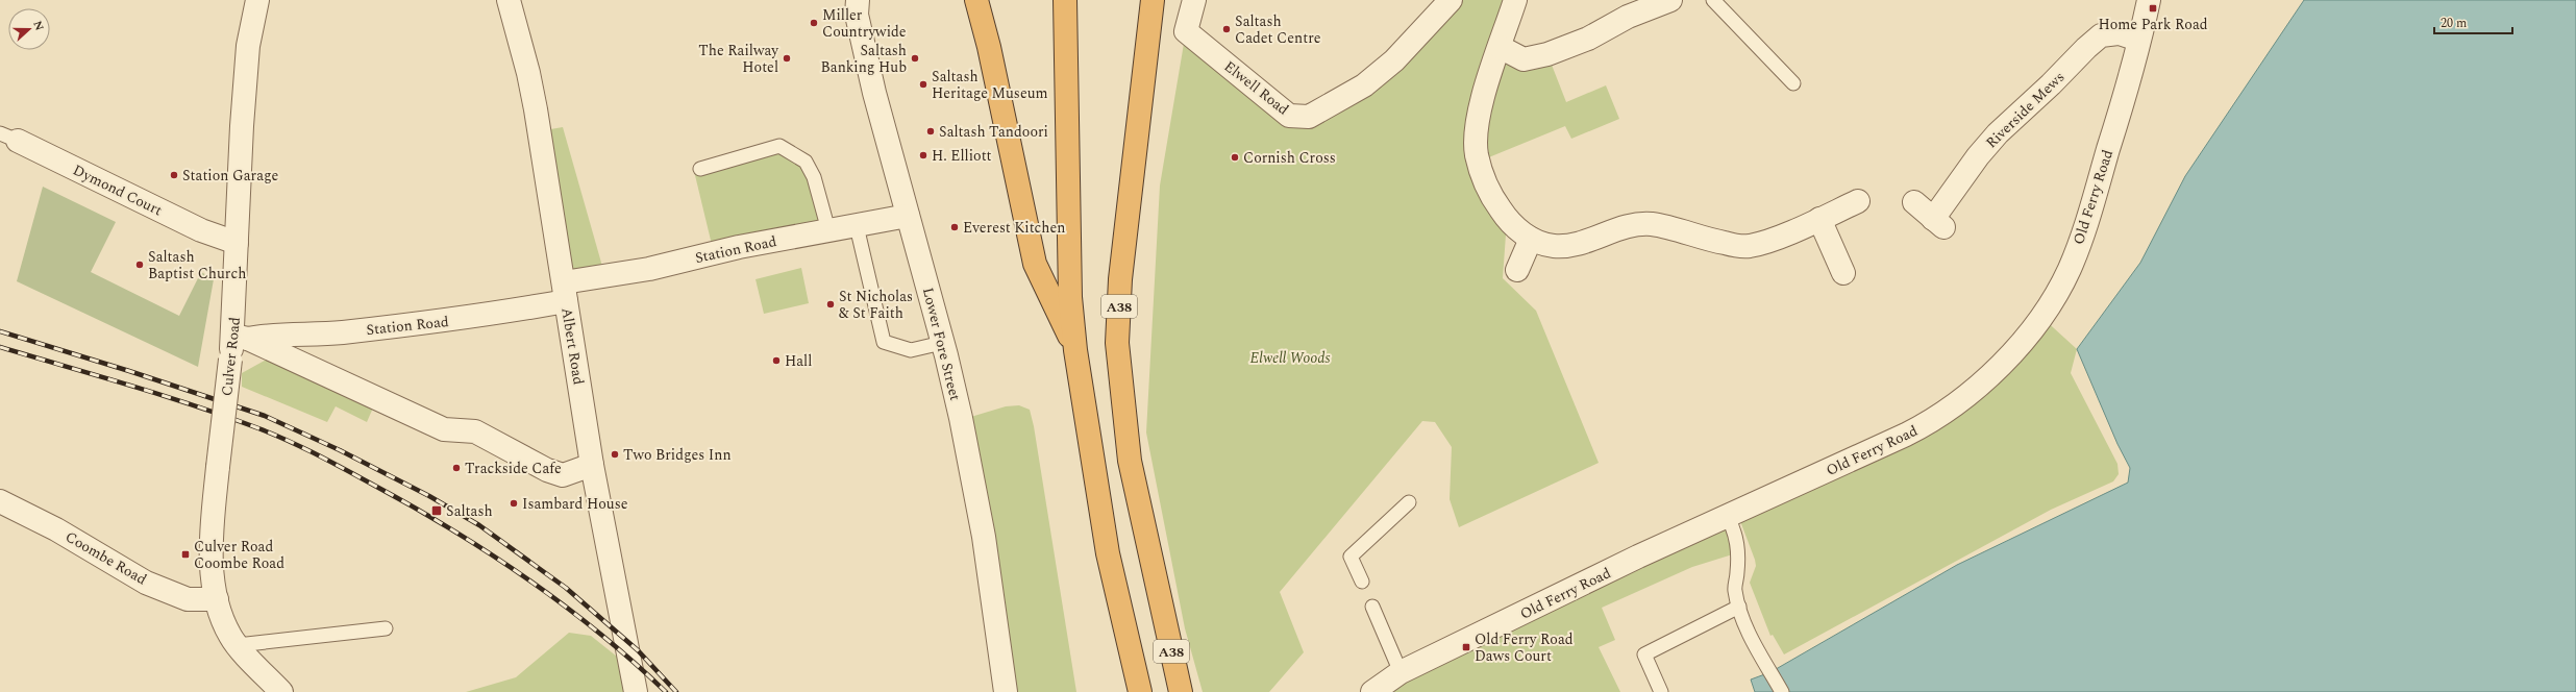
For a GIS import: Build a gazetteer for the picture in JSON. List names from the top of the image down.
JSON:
{
  "streets": {
    "highway": ["A38"],
    "street": [
      "Elwell Road",
      "Riverside Mews",
      "Dymond Court",
      "Old Ferry Road",
      "Station Road",
      "Lower Fore Street",
      "Albert Road",
      "Culver Road",
      "Coombe Road"
    ]
  },
  "crossings": [
    ["Riverside Mews", "Old Ferry Road"],
    ["Dymond Court", "Culver Road"],
    ["Station Road", "Lower Fore Street"],
    ["Station Road", "Albert Road"],
    ["Station Road", "Culver Road"],
    ["Culver Road", "Coombe Road"]
  ],
  "parks": ["Elwell Woods"],
  "places": {
    "transit": [
      "Home Park Road",
      "Saltash",
      "Culver Road Coombe Road",
      "Old Ferry Road Daws Court"
    ],
    "other": [
      "Miller Countrywide",
      "Saltash Cadet Centre",
      "The Railway Hotel",
      "Saltash Banking Hub",
      "Saltash Heritage Museum",
      "Saltash Tandoori",
      "H. Elliott",
      "Cornish Cross",
      "Station Garage",
      "Everest Kitchen",
      "Saltash Baptist Church",
      "St Nicholas & St Faith",
      "Hall",
      "Two Bridges Inn",
      "Trackside Cafe",
      "Isambard House"
    ]
  },
  "scale_bar": "20 m",
  "north": "right"
}
